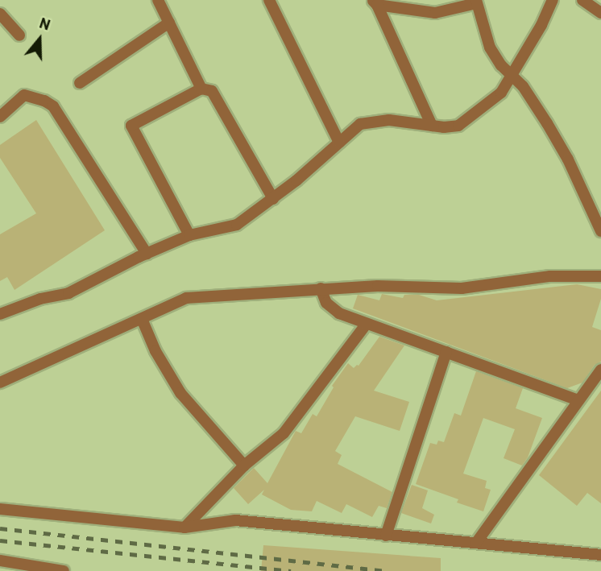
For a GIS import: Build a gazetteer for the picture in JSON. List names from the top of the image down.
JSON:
{
  "north": "top"
}
